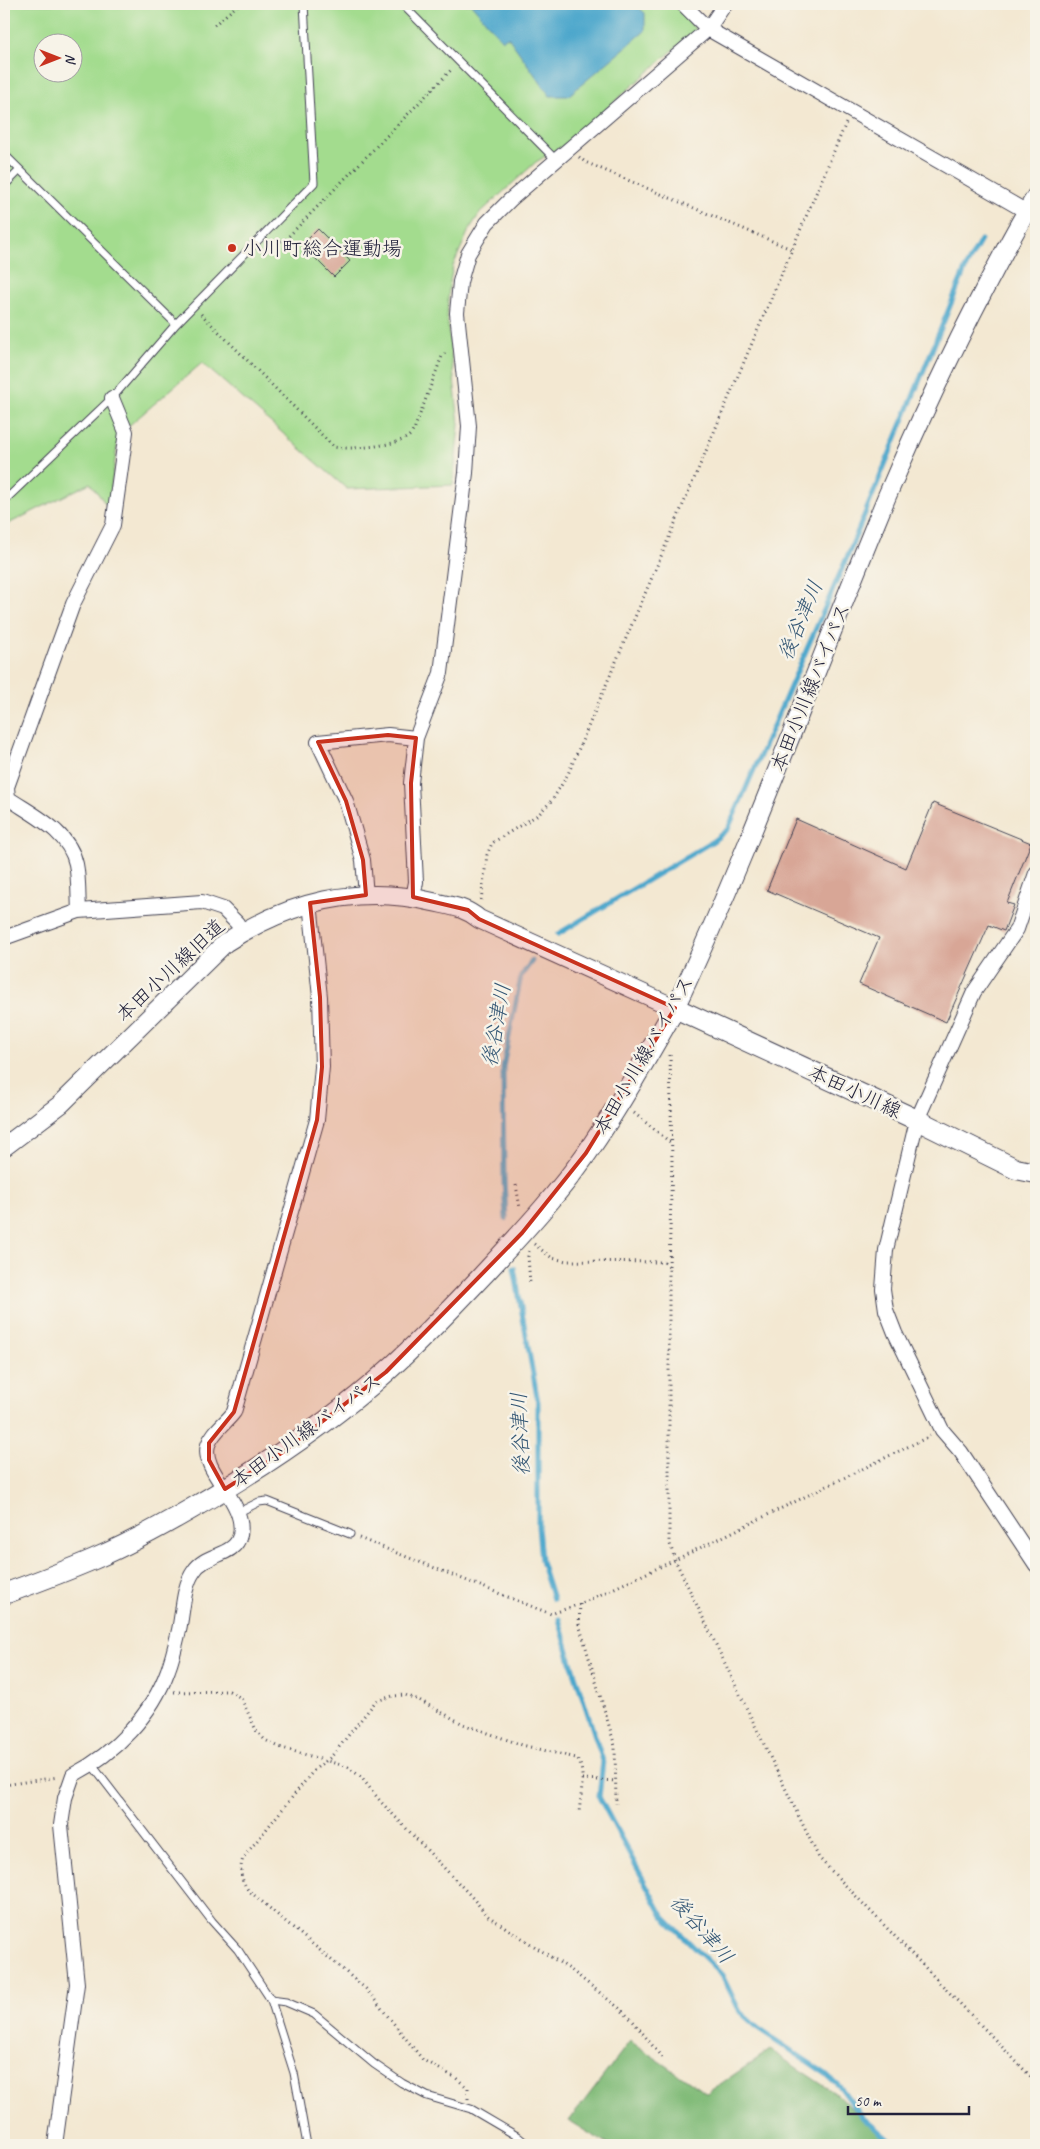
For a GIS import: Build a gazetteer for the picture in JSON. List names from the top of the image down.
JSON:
{
  "streets": {
    "main road": ["本田小川線バイパス", "本田小川線"],
    "street": ["本田小川線旧道"]
  },
  "crossings": [
    ["本田小川線バイパス", "本田小川線旧道"],
    ["本田小川線バイパス", "本田小川線"],
    ["本田小川線旧道", "本田小川線"]
  ],
  "water": ["後谷津川"],
  "places": ["小川町総合運動場"],
  "scale_bar": "50 m",
  "north": "right"
}
